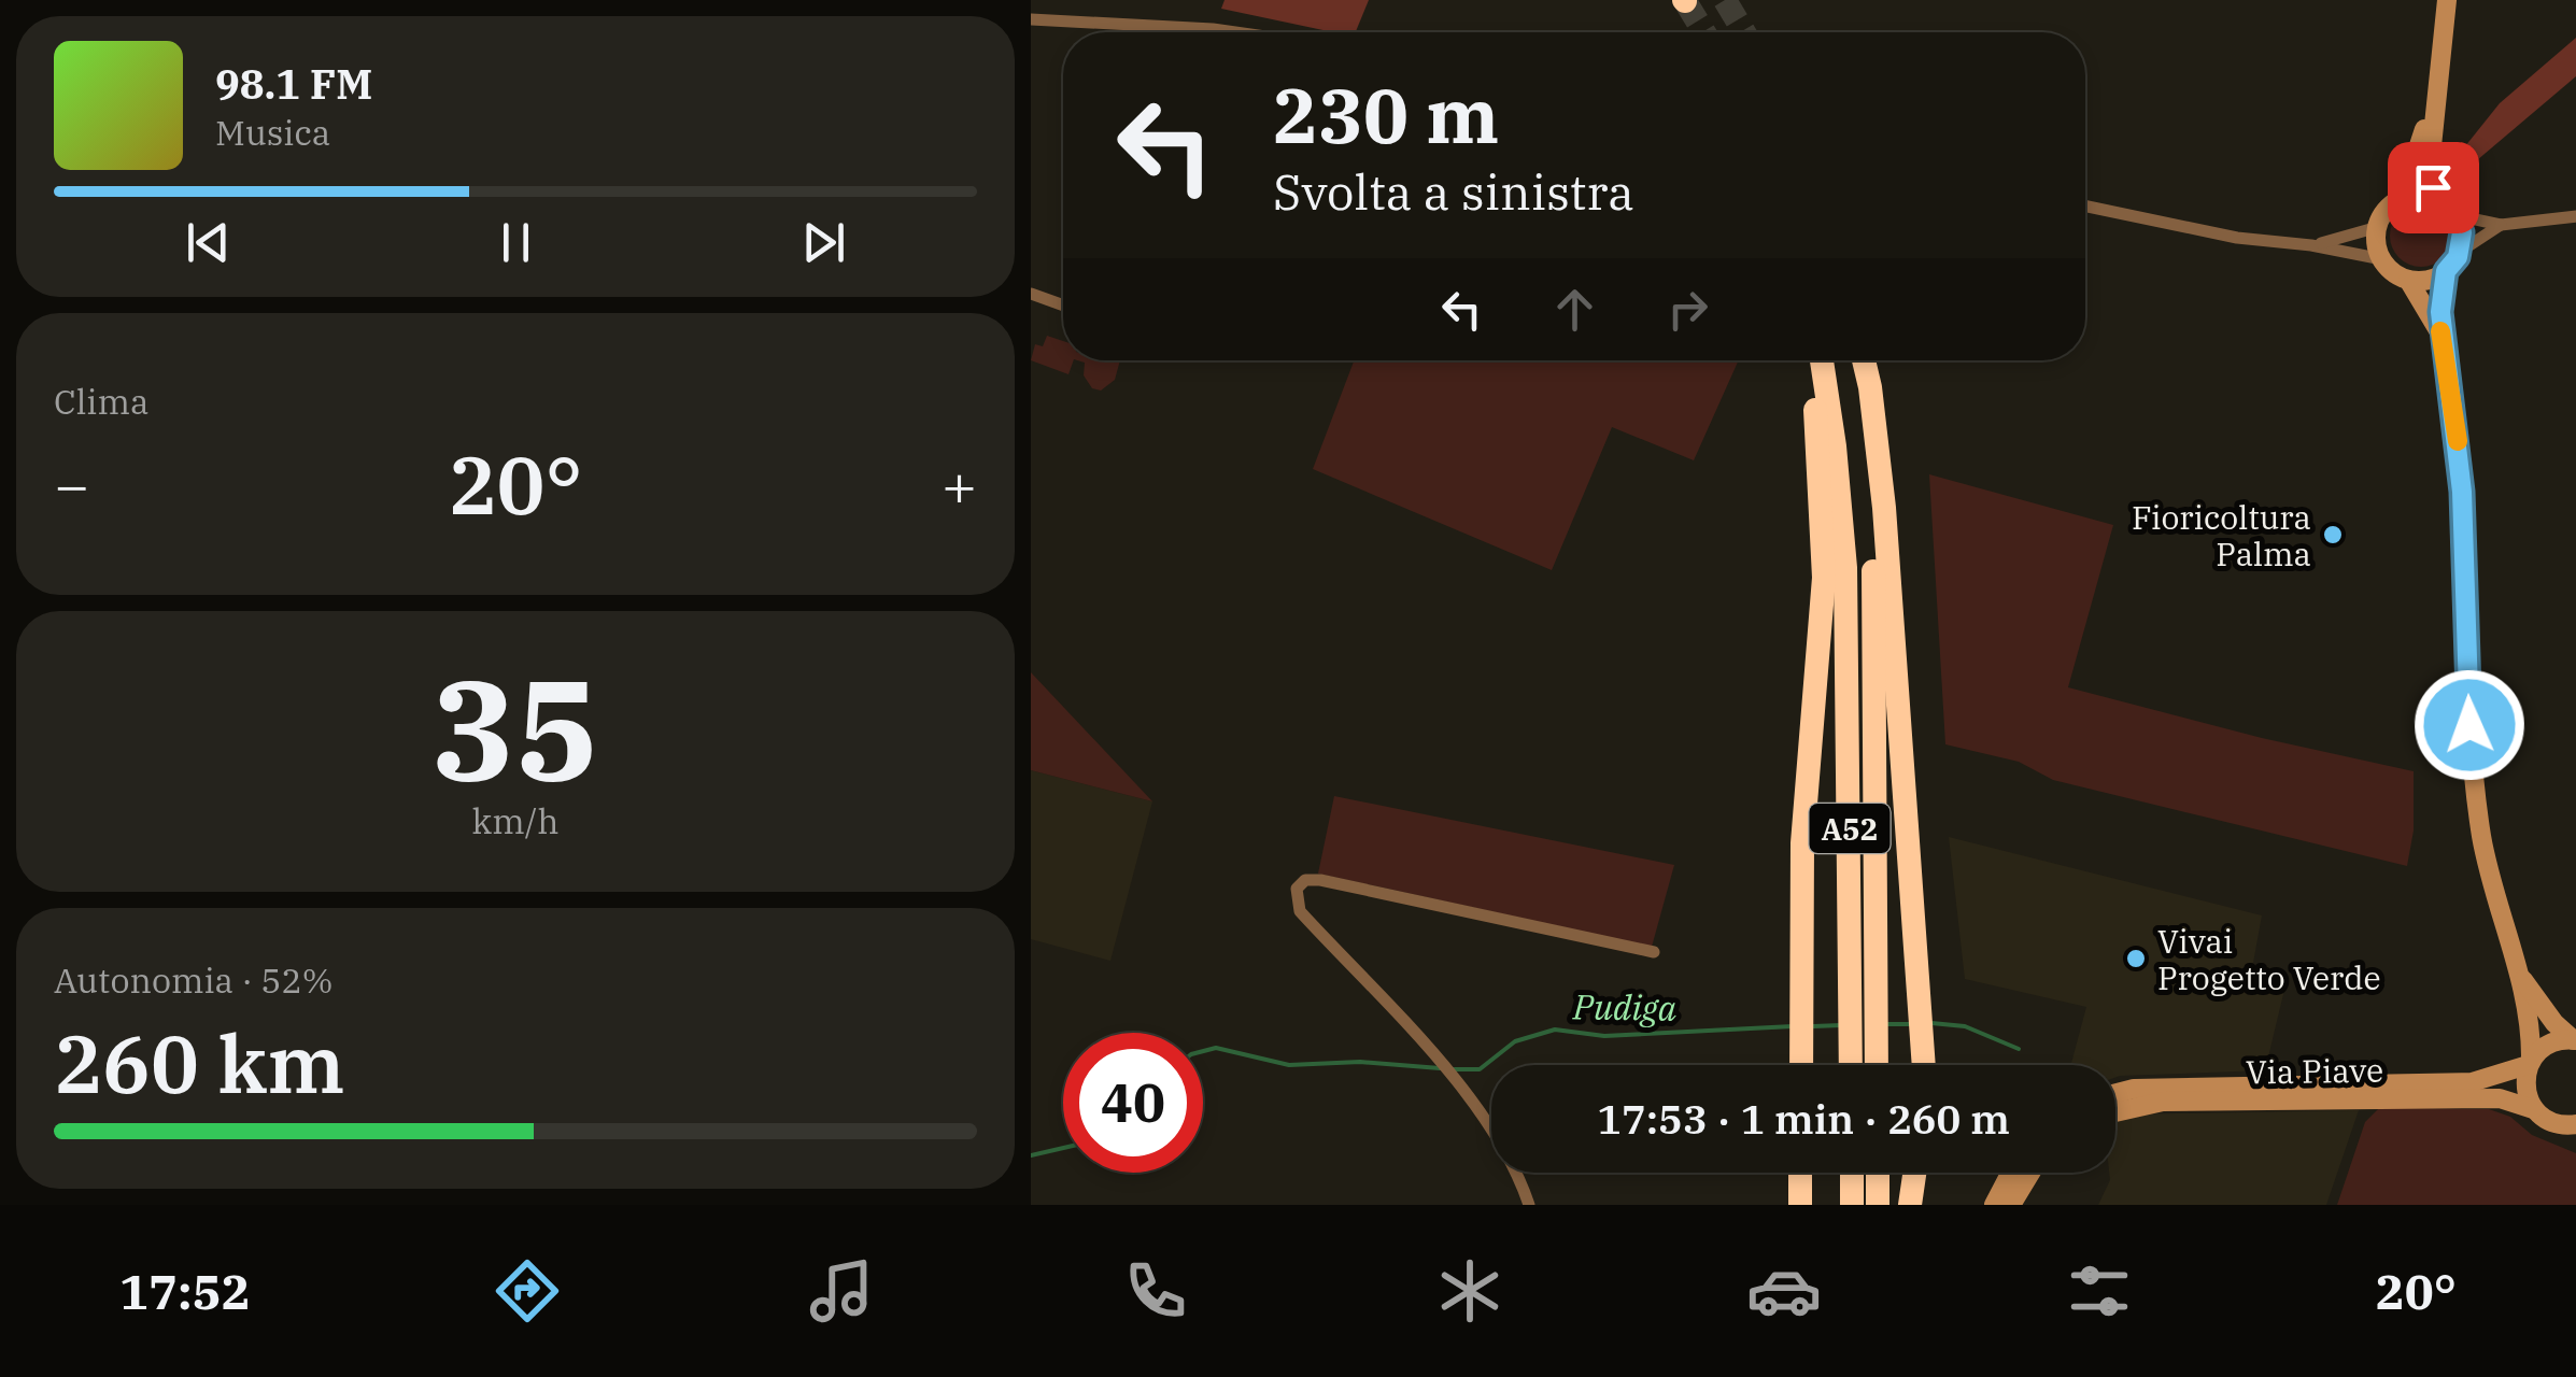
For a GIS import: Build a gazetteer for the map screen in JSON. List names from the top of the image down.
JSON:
{
  "streets": {
    "highway": ["A52"],
    "street": ["Via Piave"]
  },
  "water": ["Pudiga"],
  "places": ["Fioricoltura Palma", "Vivai Progetto Verde"],
  "page": {
    "turn": ["230 m", "Svolta a sinistra"],
    "song": ["98.1 FM", "Musica"],
    "tile": [
      "Clima",
      ["35", "km/h"],
      ["Autonomia · 52%", "260 km"]
    ],
    "heat": ["−", "20°", "+"],
    "limit": "40",
    "trip": "17:53 · 1 min · 260 m",
    "tabs": ["17:52", "20°"]
  }
}
